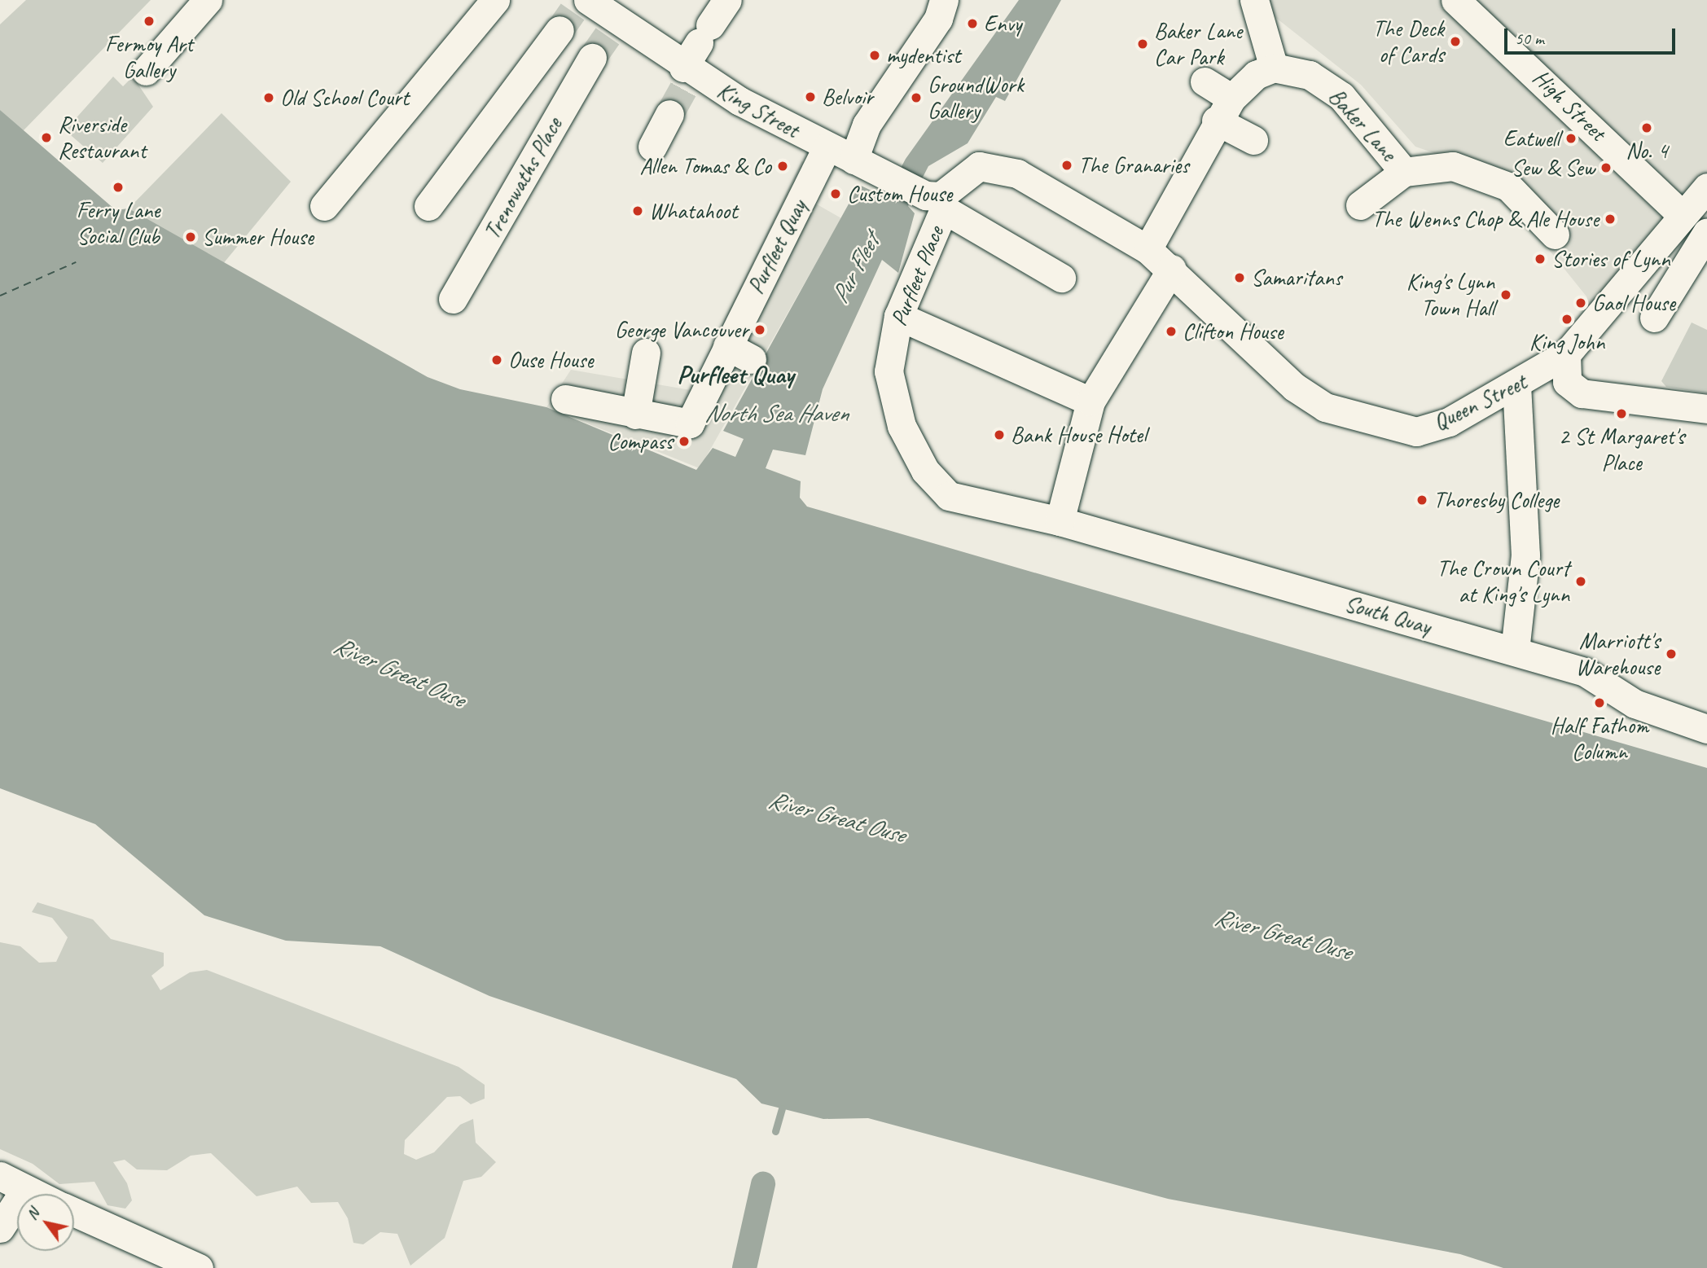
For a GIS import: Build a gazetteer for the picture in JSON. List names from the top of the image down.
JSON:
{
  "streets": {
    "street": [
      "High Street",
      "King Street",
      "Baker Lane",
      "Trenowaths Place",
      "Purfleet Quay",
      "Purfleet Place",
      "Queen Street",
      "South Quay"
    ]
  },
  "crossings": [
    ["High Street", "Queen Street"],
    ["King Street", "Trenowaths Place"],
    ["King Street", "Purfleet Quay"],
    ["King Street", "Purfleet Place"],
    ["Purfleet Place", "Queen Street"],
    ["Purfleet Place", "South Quay"]
  ],
  "districts": ["Purfleet Quay"],
  "water": ["Pur Fleet", "North Sea Haven", "River Great Ouse"],
  "places": [
    "Fermoy Art Gallery",
    "Envy",
    "The Deck of Cards",
    "Baker Lane Car Park",
    "mydentist",
    "Belvoir",
    "Old School Court",
    "GroundWork Gallery",
    "No. 4",
    "Riverside Restaurant",
    "Eatwell",
    "The Granaries",
    "Allen Tomas & Co",
    "Sew & Sew",
    "Ferry Lane Social Club",
    "Custom House",
    "Whatahoot",
    "The Wenns Chop & Ale House",
    "Summer House",
    "Stories of Lynn",
    "Samaritans",
    "King's Lynn Town Hall",
    "Gaol House",
    "King John",
    "George Vancouver",
    "Clifton House",
    "Ouse House",
    "2 St Margaret's Place",
    "Bank House Hotel",
    "Compass",
    "Thoresby College",
    "The Crown Court at King's Lynn",
    "Marriott's Warehouse",
    "Half Fathom Column"
  ],
  "scale_bar": "50 m",
  "north": "top left"
}
